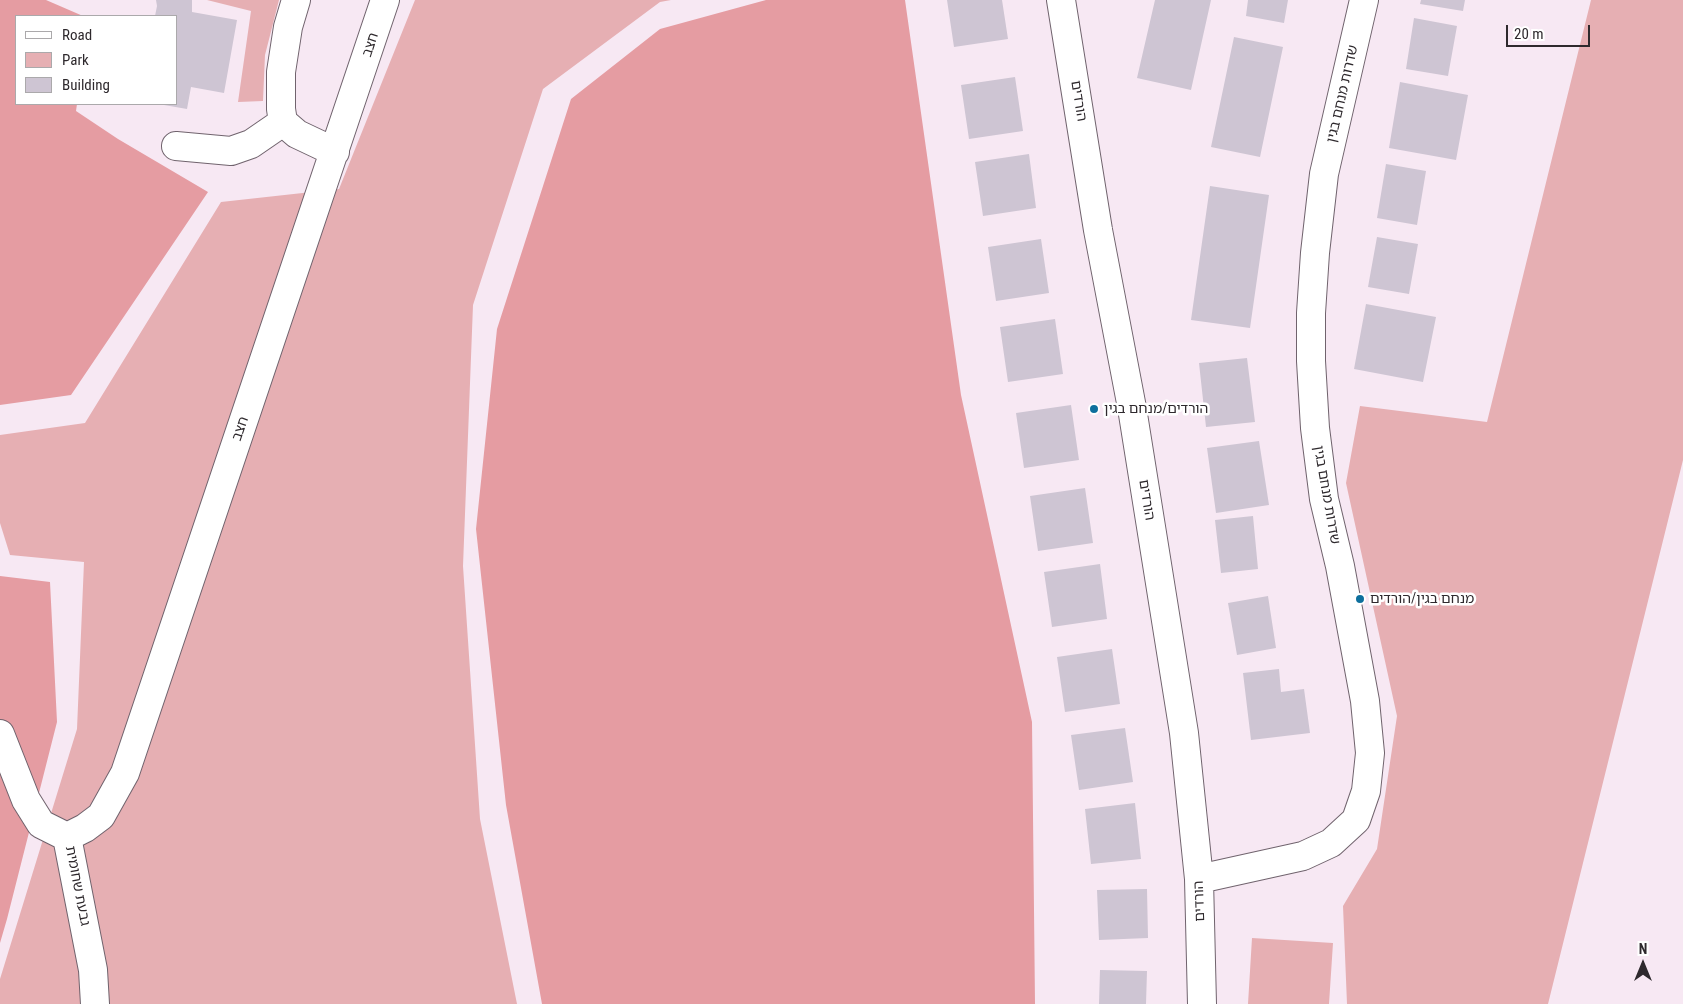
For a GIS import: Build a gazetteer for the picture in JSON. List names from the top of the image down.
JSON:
{
  "streets": {
    "street": [
      "חצב",
      "שדרות מנחם בגין",
      "הורדים",
      "גבעת שחומית"
    ]
  },
  "crossings": [
    ["חצב", "גבעת שחומית"],
    ["שדרות מנחם בגין", "הורדים"]
  ],
  "places": ["הורדים/מנחם בגין", "מנחם בגין/הורדים"],
  "legend": ["Road", "Park", "Building"],
  "scale_bar": "20 m",
  "north": "top"
}
